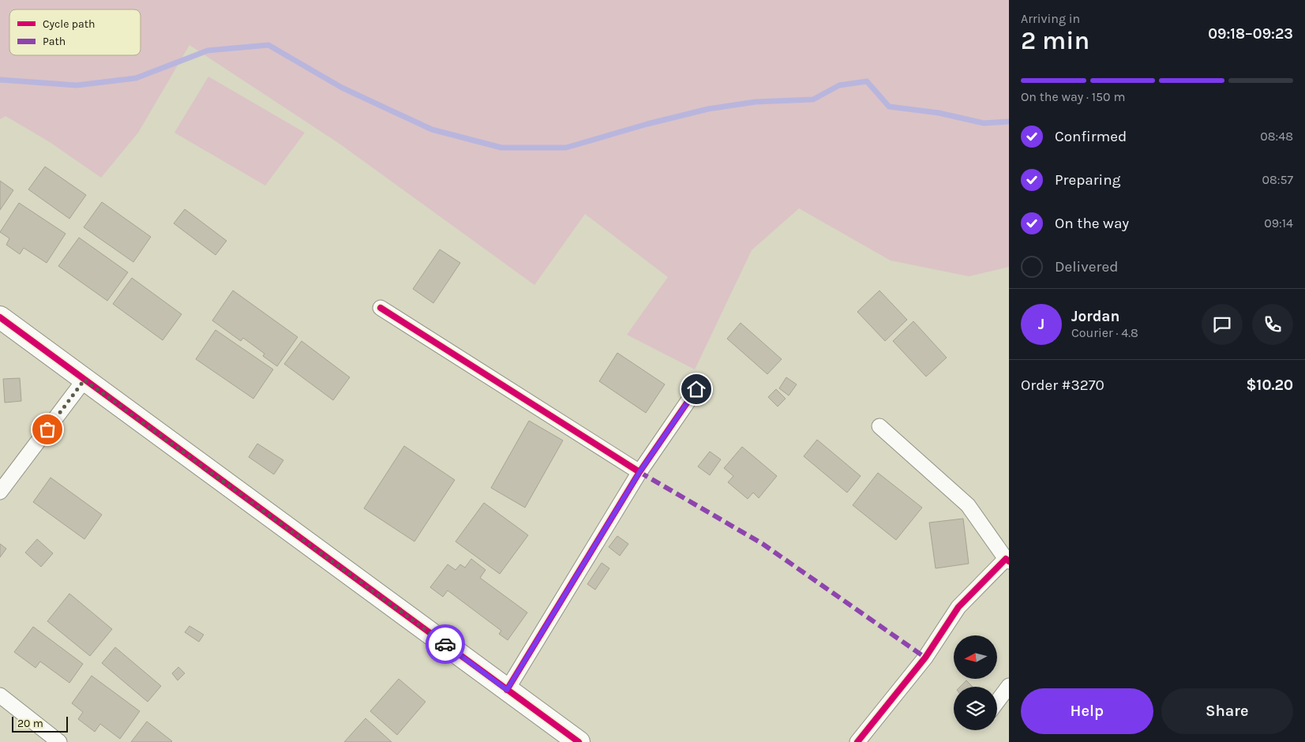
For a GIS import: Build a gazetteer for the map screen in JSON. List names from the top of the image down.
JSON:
{
  "legend": ["Cycle path", "Path"],
  "scale_bar": "20 m",
  "north": "left",
  "page": {
    "heading": ["2 min", "Arriving in", "09:18–09:23"],
    "panel": [
      "Jordan",
      "Courier · 4.8",
      "Order #3270",
      "$10.20"
    ],
    "bar": "On the way · 150 m",
    "list": [
      ["Confirmed", "08:48"],
      ["Preparing", "08:57"],
      ["On the way", "09:14"],
      "Delivered"
    ],
    "round": "J",
    "buttons": ["Help", "Share"],
    "scale": "20 m"
  }
}
